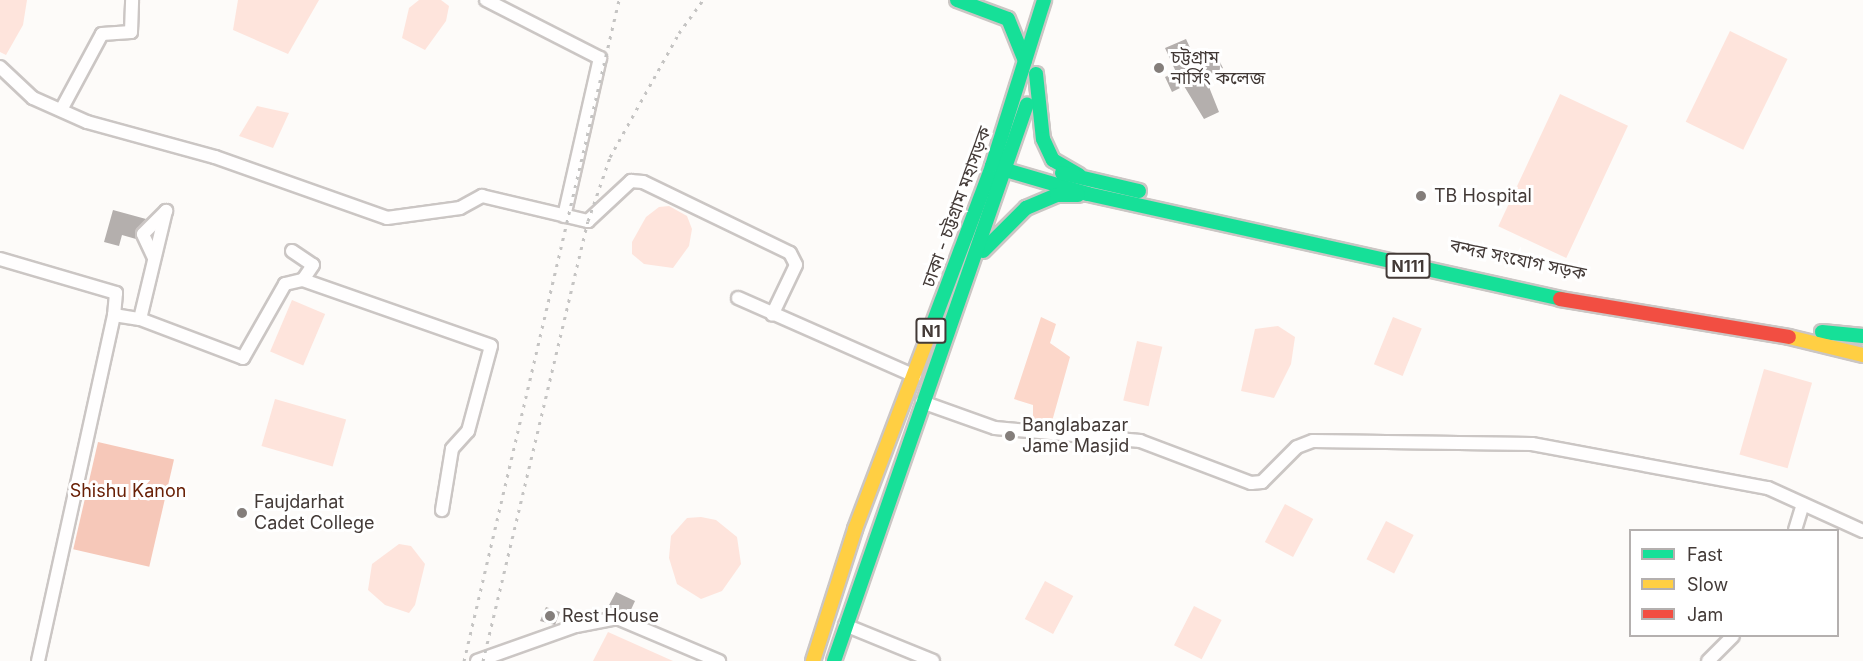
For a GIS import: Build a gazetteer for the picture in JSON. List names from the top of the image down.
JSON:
{
  "streets": {
    "main road": [
      "ঢাকা - চট্টগ্রাম মহাসড়ক",
      "বন্দর সংযোগ সড়ক",
      "N111",
      "N1"
    ]
  },
  "crossings": [
    ["ঢাকা - চট্টগ্রাম মহাসড়ক", "বন্দর সংযোগ সড়ক"]
  ],
  "parks": ["Shishu Kanon"],
  "places": [
    "চট্টগ্রাম নার্সিং কলেজ",
    "TB Hospital",
    "Banglabazar Jame Masjid",
    "Faujdarhat Cadet College",
    "Rest House"
  ],
  "legend": ["Fast", "Slow", "Jam"]
}
